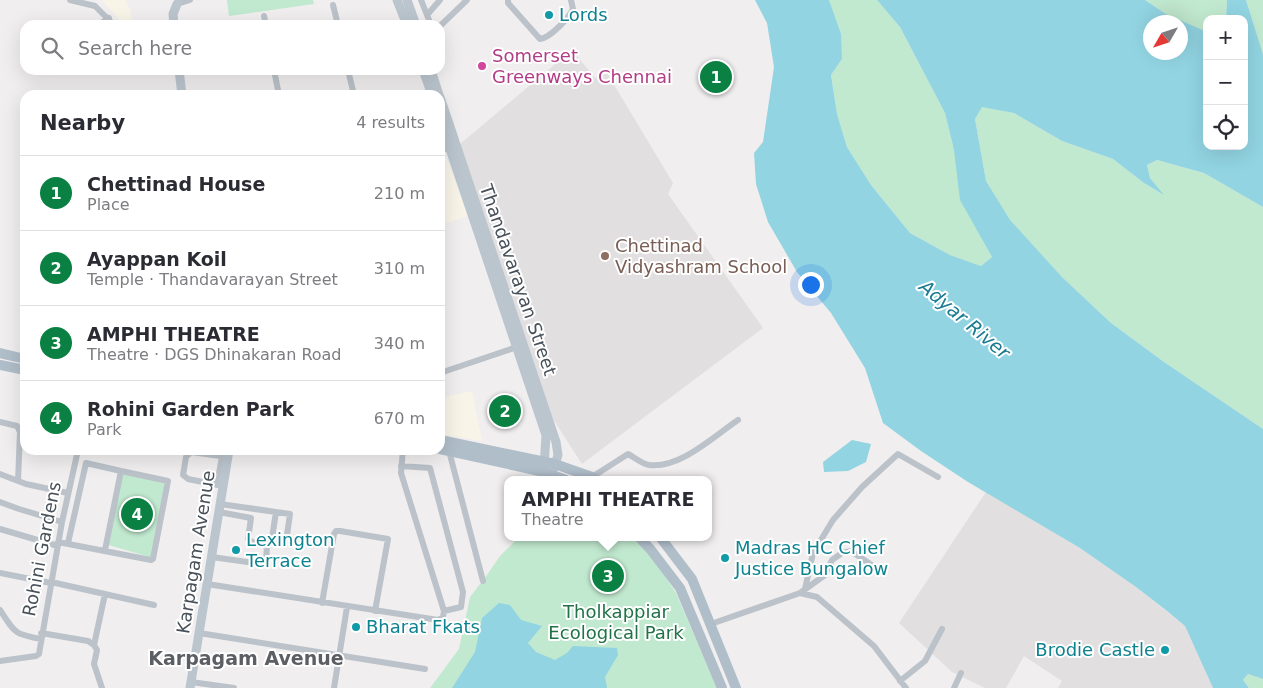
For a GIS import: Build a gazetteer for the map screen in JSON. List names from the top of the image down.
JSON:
{
  "streets": {
    "street": ["Thandavarayan Street", "Rohini Gardens", "Karpagam Avenue"]
  },
  "districts": ["Karpagam Avenue"],
  "water": ["Adyar River"],
  "parks": ["Tholkappiar Ecological Park"],
  "places": [
    "Lords",
    "Somerset Greenways Chennai",
    "Chettinad Vidyashram School",
    "Lexington Terrace",
    "Madras HC Chief Justice Bungalow",
    "Bharat Fkats",
    "Brodie Castle"
  ],
  "north": "bottom left",
  "page": {
    "map_buttons": ["+", "−"],
    "search": "Search here",
    "pins": [
      "1",
      "2",
      "4",
      "3"
    ],
    "heading": ["Nearby", "4 results"],
    "list": [
      {
        "mark": "1",
        "name": "Chettinad House",
        "note": "Place",
        "value": "210 m"
      },
      {
        "mark": "2",
        "name": "Ayappan Koil",
        "note": "Temple · Thandavarayan Street",
        "value": "310 m"
      },
      {
        "mark": "3",
        "name": "AMPHI THEATRE",
        "note": "Theatre · DGS Dhinakaran Road",
        "value": "340 m"
      },
      {
        "mark": "4",
        "name": "Rohini Garden Park",
        "note": "Park",
        "value": "670 m"
      }
    ],
    "popup": ["AMPHI THEATRE", "Theatre"]
  }
}
